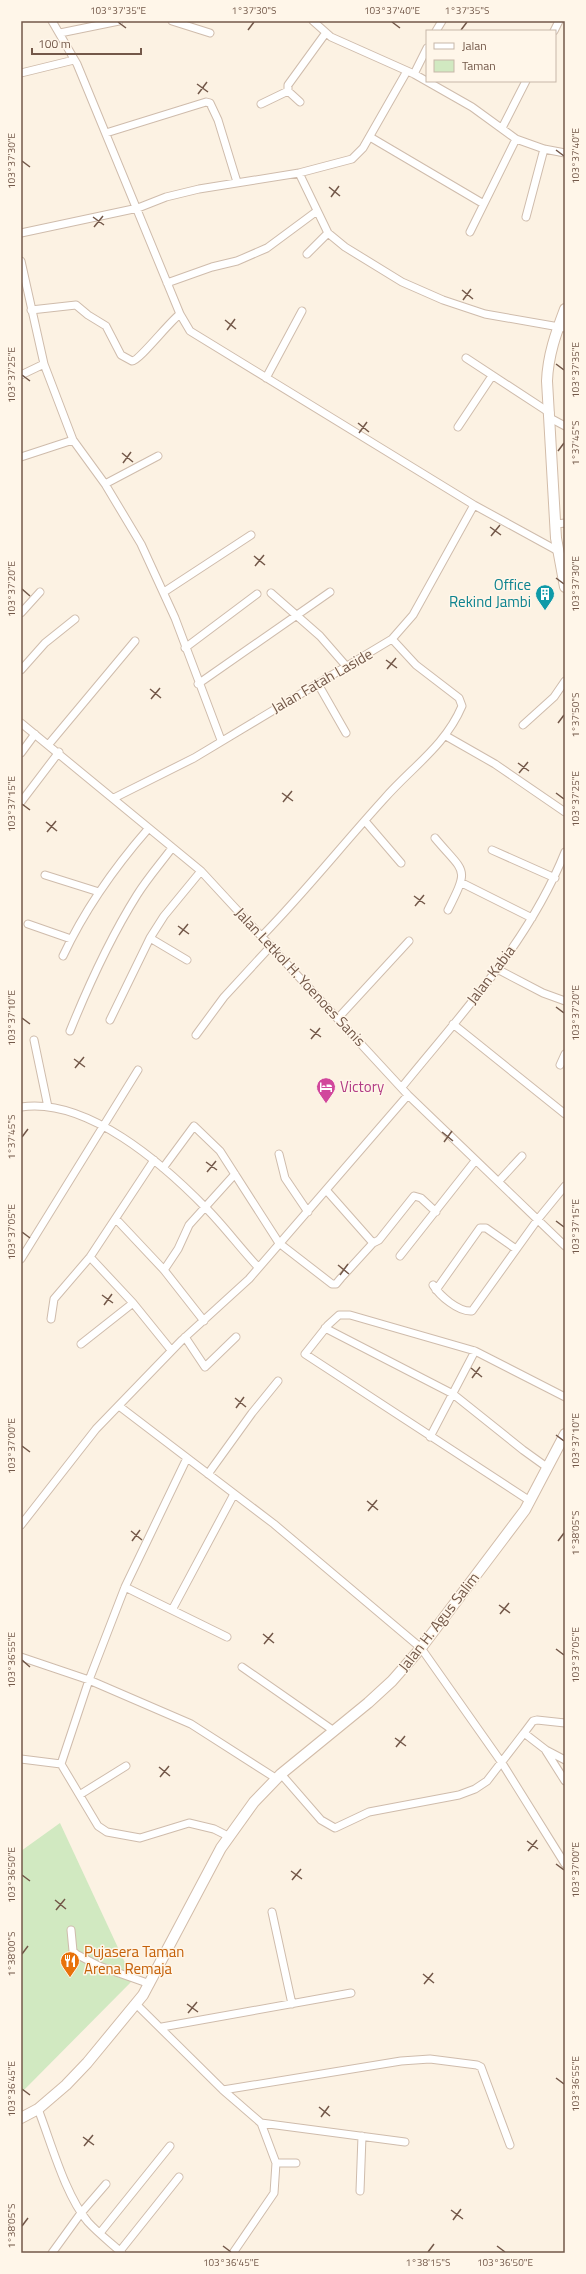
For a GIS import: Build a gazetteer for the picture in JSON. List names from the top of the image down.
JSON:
{
  "streets": {
    "main road": ["Jalan H. Agus Salim"],
    "street": ["Jalan Fatah Laside", "Jalan Kabia", "Jalan Letkol H. Yoenoes Sanis"]
  },
  "crossings": [
    ["Jalan Fatah Laside", "Jalan Letkol H. Yoenoes Sanis"],
    ["Jalan Kabia", "Jalan Letkol H. Yoenoes Sanis"]
  ],
  "places": {
    "building": ["Office Rekind Jambi"],
    "hotel": ["Victory"],
    "restaurant": ["Pujasera Taman Arena Remaja"]
  },
  "legend": ["Jalan", "Taman"],
  "scale_bar": "100 m",
  "coordinates": [
    "103°37'35\"E",
    "1°37'30\"S",
    "103°37'40\"E",
    "1°37'35\"S",
    "103°37'30\"E",
    "103°37'25\"E",
    "1°37'45\"S",
    "103°37'20\"E",
    "1°37'50\"S",
    "103°37'15\"E",
    "103°37'10\"E",
    "103°37'05\"E",
    "103°37'00\"E",
    "1°38'05\"S",
    "103°36'55\"E",
    "103°36'50\"E",
    "1°38'00\"S",
    "103°36'45\"E",
    "1°38'15\"S"
  ]
}
